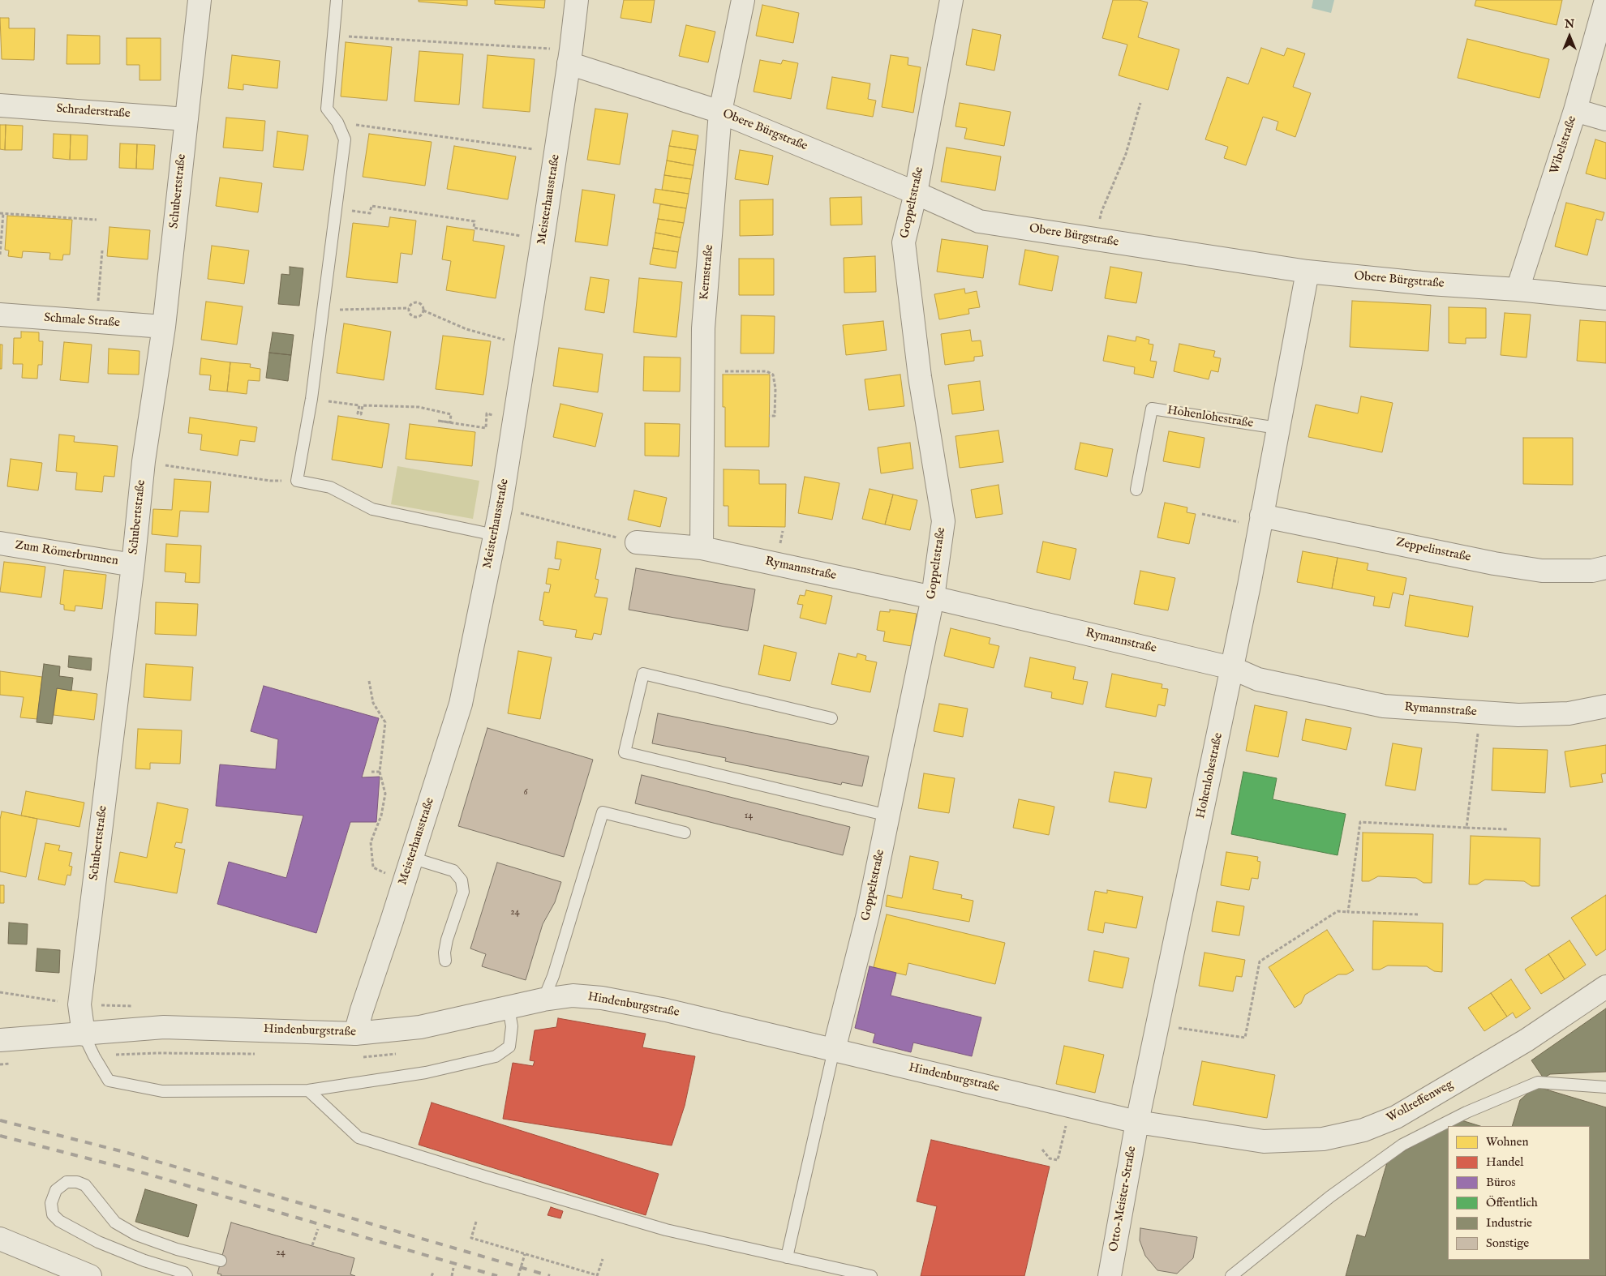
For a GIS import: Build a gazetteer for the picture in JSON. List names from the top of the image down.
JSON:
{
  "streets": {
    "street": [
      "Schraderstraße",
      "Obere Bürgstraße",
      "Wibelstraße",
      "Schubertstraße",
      "Meisterhausstraße",
      "Goppeltstraße",
      "Kernstraße",
      "Schmale Straße",
      "Hohenlohestraße",
      "Zeppelinstraße",
      "Zum Römerbrunnen",
      "Rymannstraße",
      "Hindenburgstraße",
      "Wollreffenweg",
      "Otto-Meister-Straße"
    ]
  },
  "crossings": [
    ["Schraderstraße", "Schubertstraße"],
    ["Obere Bürgstraße", "Wibelstraße"],
    ["Obere Bürgstraße", "Meisterhausstraße"],
    ["Obere Bürgstraße", "Goppeltstraße"],
    ["Obere Bürgstraße", "Kernstraße"],
    ["Obere Bürgstraße", "Hohenlohestraße"],
    ["Schubertstraße", "Schmale Straße"],
    ["Schubertstraße", "Zum Römerbrunnen"],
    ["Schubertstraße", "Hindenburgstraße"],
    ["Meisterhausstraße", "Hindenburgstraße"],
    ["Goppeltstraße", "Rymannstraße"],
    ["Goppeltstraße", "Hindenburgstraße"],
    ["Kernstraße", "Rymannstraße"],
    ["Hohenlohestraße", "Zeppelinstraße"],
    ["Hohenlohestraße", "Rymannstraße"],
    ["Hohenlohestraße", "Hindenburgstraße"],
    ["Hohenlohestraße", "Wollreffenweg"],
    ["Hohenlohestraße", "Otto-Meister-Straße"],
    ["Hindenburgstraße", "Wollreffenweg"],
    ["Hindenburgstraße", "Otto-Meister-Straße"],
    ["Wollreffenweg", "Otto-Meister-Straße"]
  ],
  "house_numbers": [
    "6",
    "14",
    "24",
    "24"
  ],
  "legend": [
    "Wohnen",
    "Handel",
    "Büros",
    "Öffentlich",
    "Industrie",
    "Sonstige"
  ],
  "north": "top"
}
